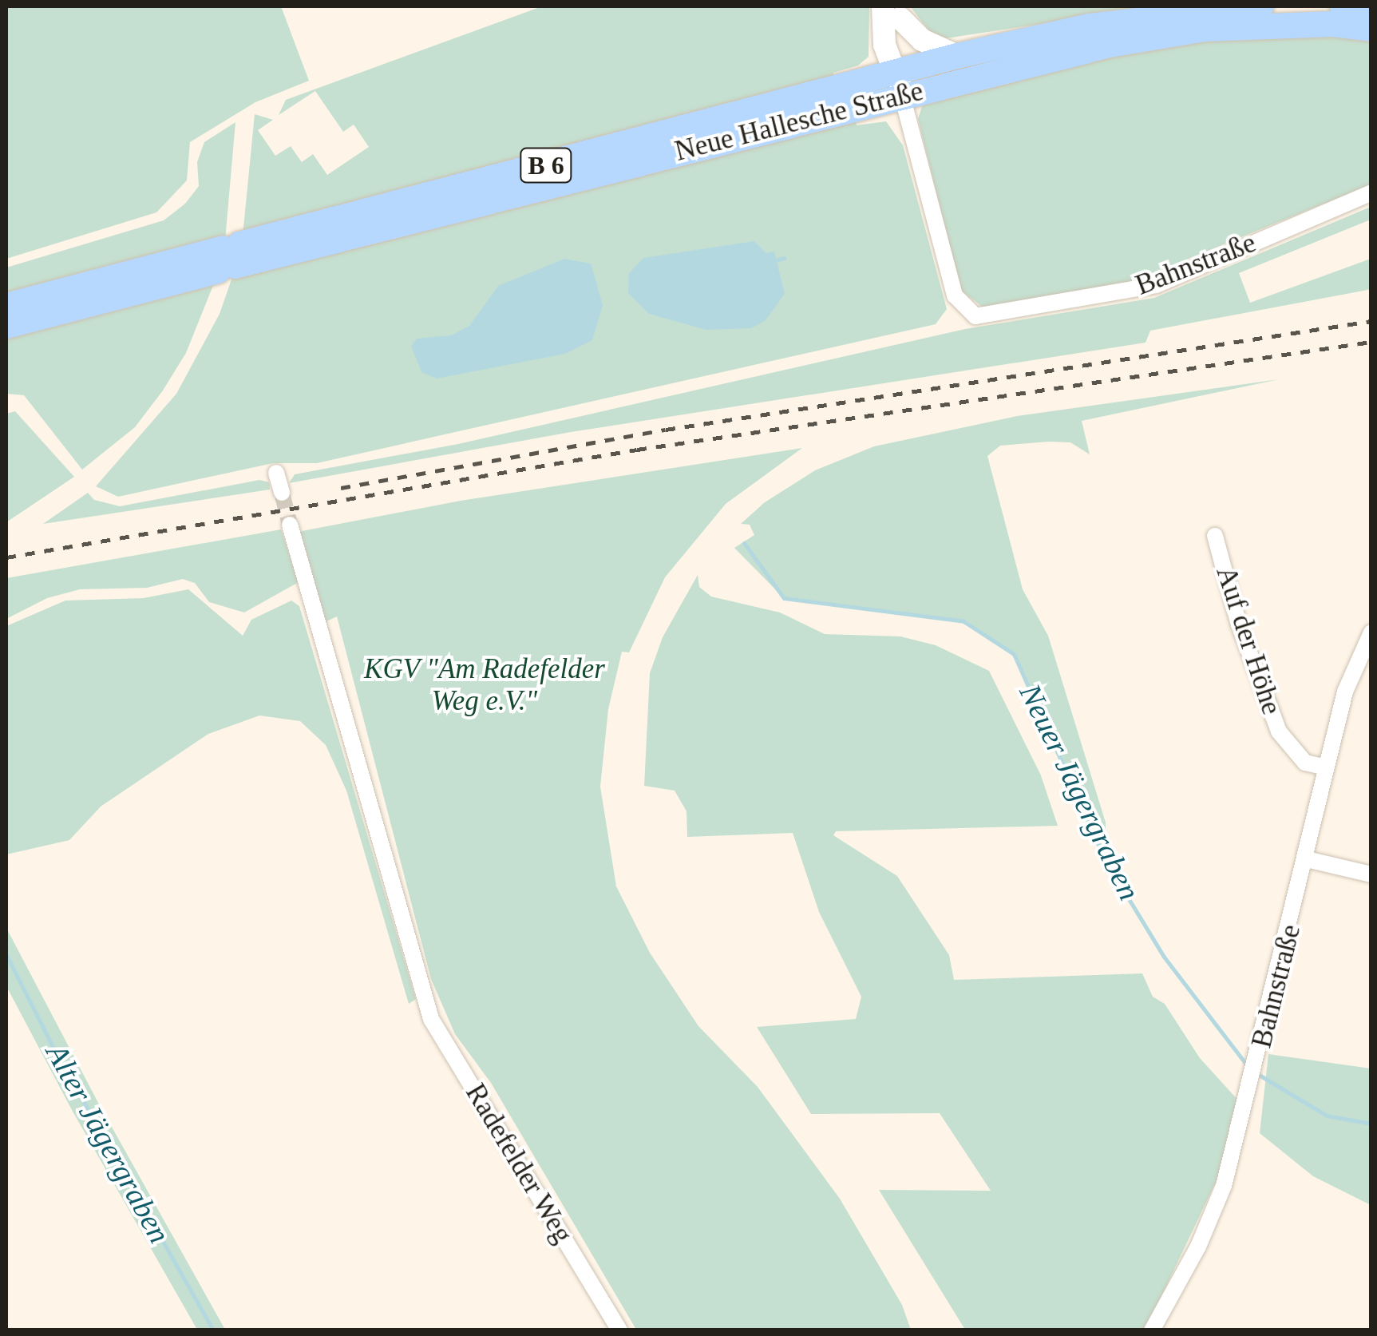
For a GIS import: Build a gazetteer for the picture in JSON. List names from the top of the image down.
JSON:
{
  "streets": {
    "main road": ["Neue Hallesche Straße", "B 6"],
    "street": ["Bahnstraße", "Auf der Höhe", "Radefelder Weg"]
  },
  "crossings": [
    ["Neue Hallesche Straße", "Bahnstraße"],
    ["Bahnstraße", "Auf der Höhe"]
  ],
  "water": ["Neuer Jägergraben", "Alter Jägergraben"],
  "parks": ["KGV \"Am Radefelder Weg e.V.\""]
}
